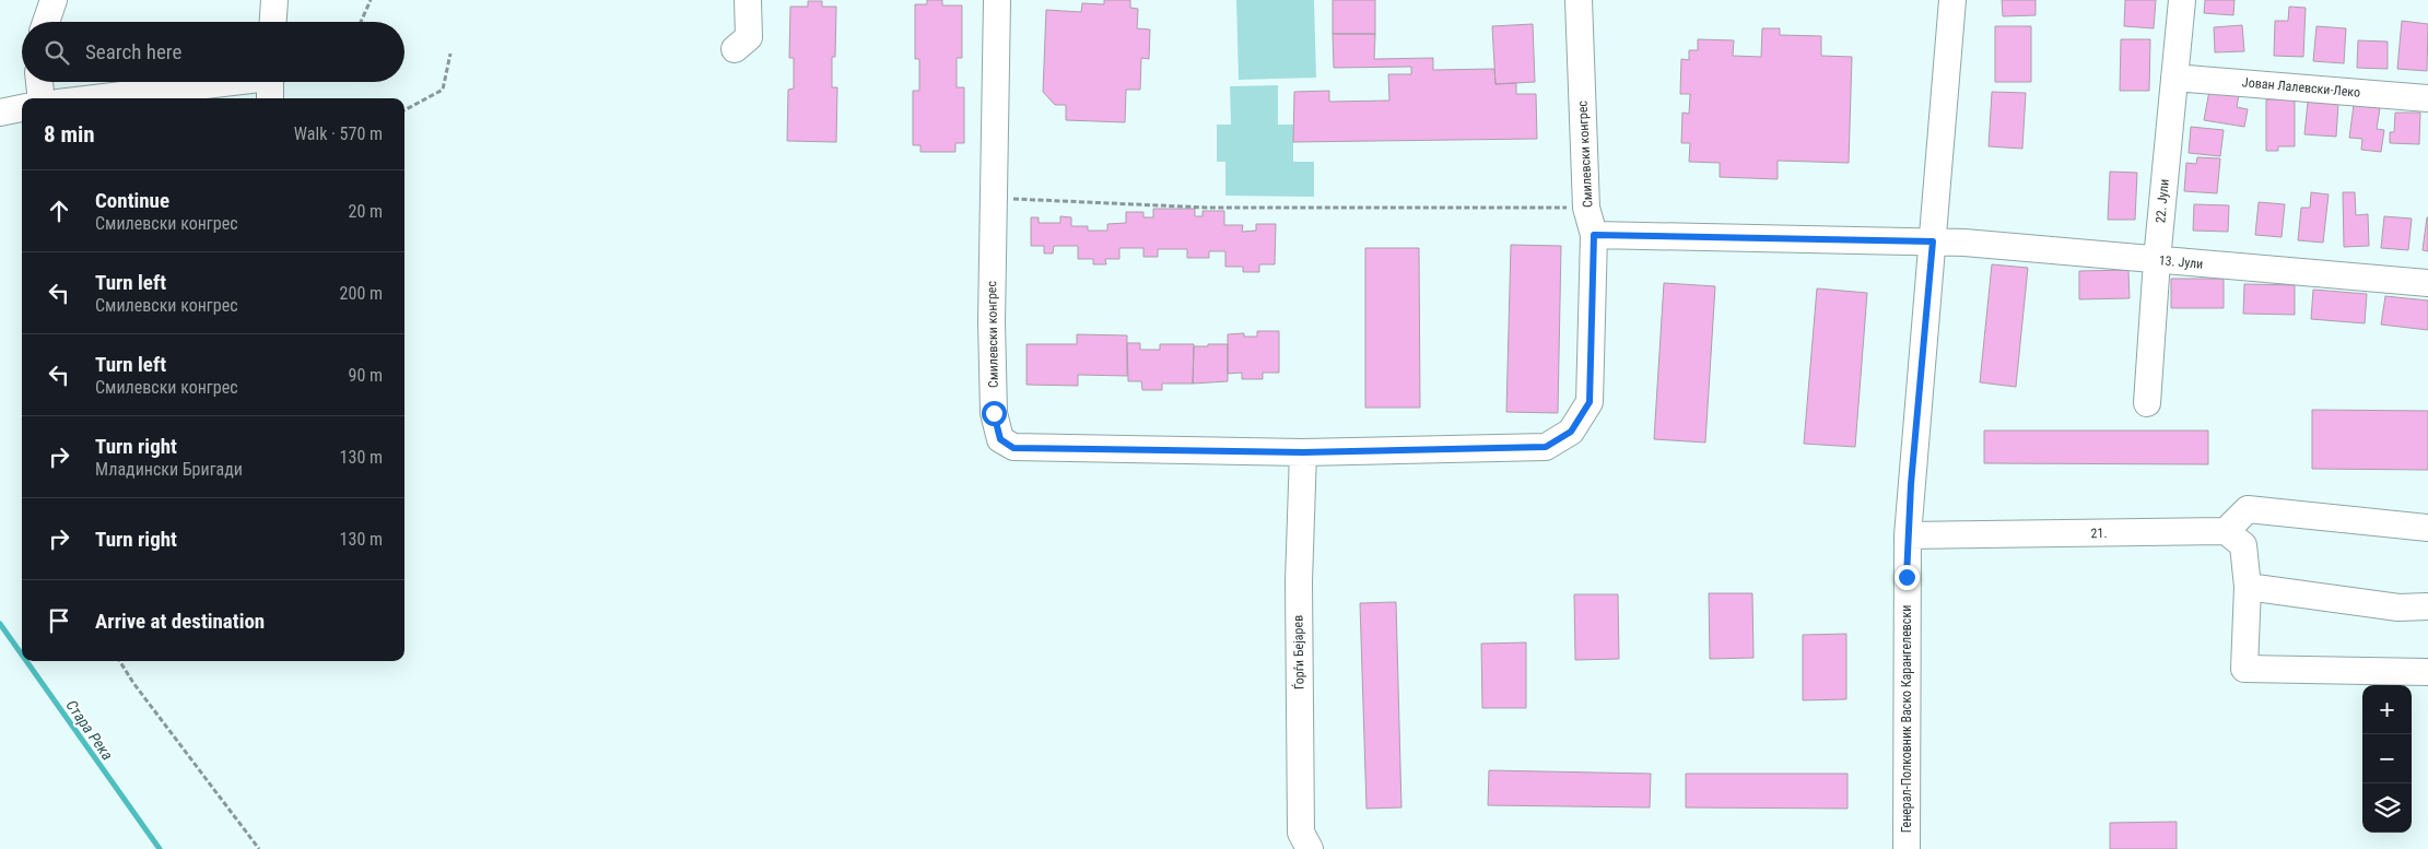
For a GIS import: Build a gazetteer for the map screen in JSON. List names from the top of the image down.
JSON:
{
  "streets": {
    "street": [
      "Јован Лалевски-Леко",
      "Смилевски конгрес",
      "22. Јули",
      "13. Јули",
      "21.",
      "Ѓорѓи Бејарев",
      "Генерал-Полковник Васко Карангелевски"
    ]
  },
  "crossings": [
    ["Јован Лалевски-Леко", "22. Јули"],
    ["Смилевски конгрес", "13. Јули"],
    ["Смилевски конгрес", "Ѓорѓи Бејарев"],
    ["22. Јули", "13. Јули"],
    ["13. Јули", "Генерал-Полковник Васко Карангелевски"],
    ["21.", "Генерал-Полковник Васко Карангелевски"]
  ],
  "water": ["Стара Река"],
  "page": {
    "search": "Search here",
    "heading": ["8 min", "Walk · 570 m"],
    "list": [
      ["Continue", "Смилевски конгрес", "20 m"],
      ["Turn left", "Смилевски конгрес", "200 m"],
      ["Turn left", "Смилевски конгрес", "90 m"],
      ["Turn right", "Младински Бригади", "130 m"],
      ["Turn right", "130 m"],
      "Arrive at destination"
    ],
    "map_buttons": ["+", "−"]
  }
}
